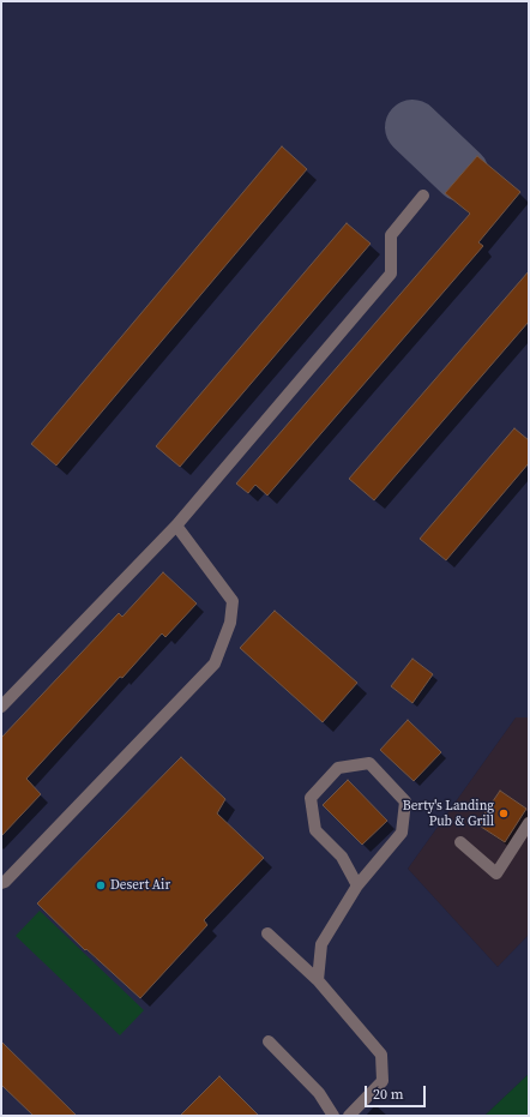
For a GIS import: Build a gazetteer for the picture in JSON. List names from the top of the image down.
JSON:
{
  "places": ["Berty's Landing Pub & Grill", "Desert Air"],
  "scale_bar": "20 m"
}
